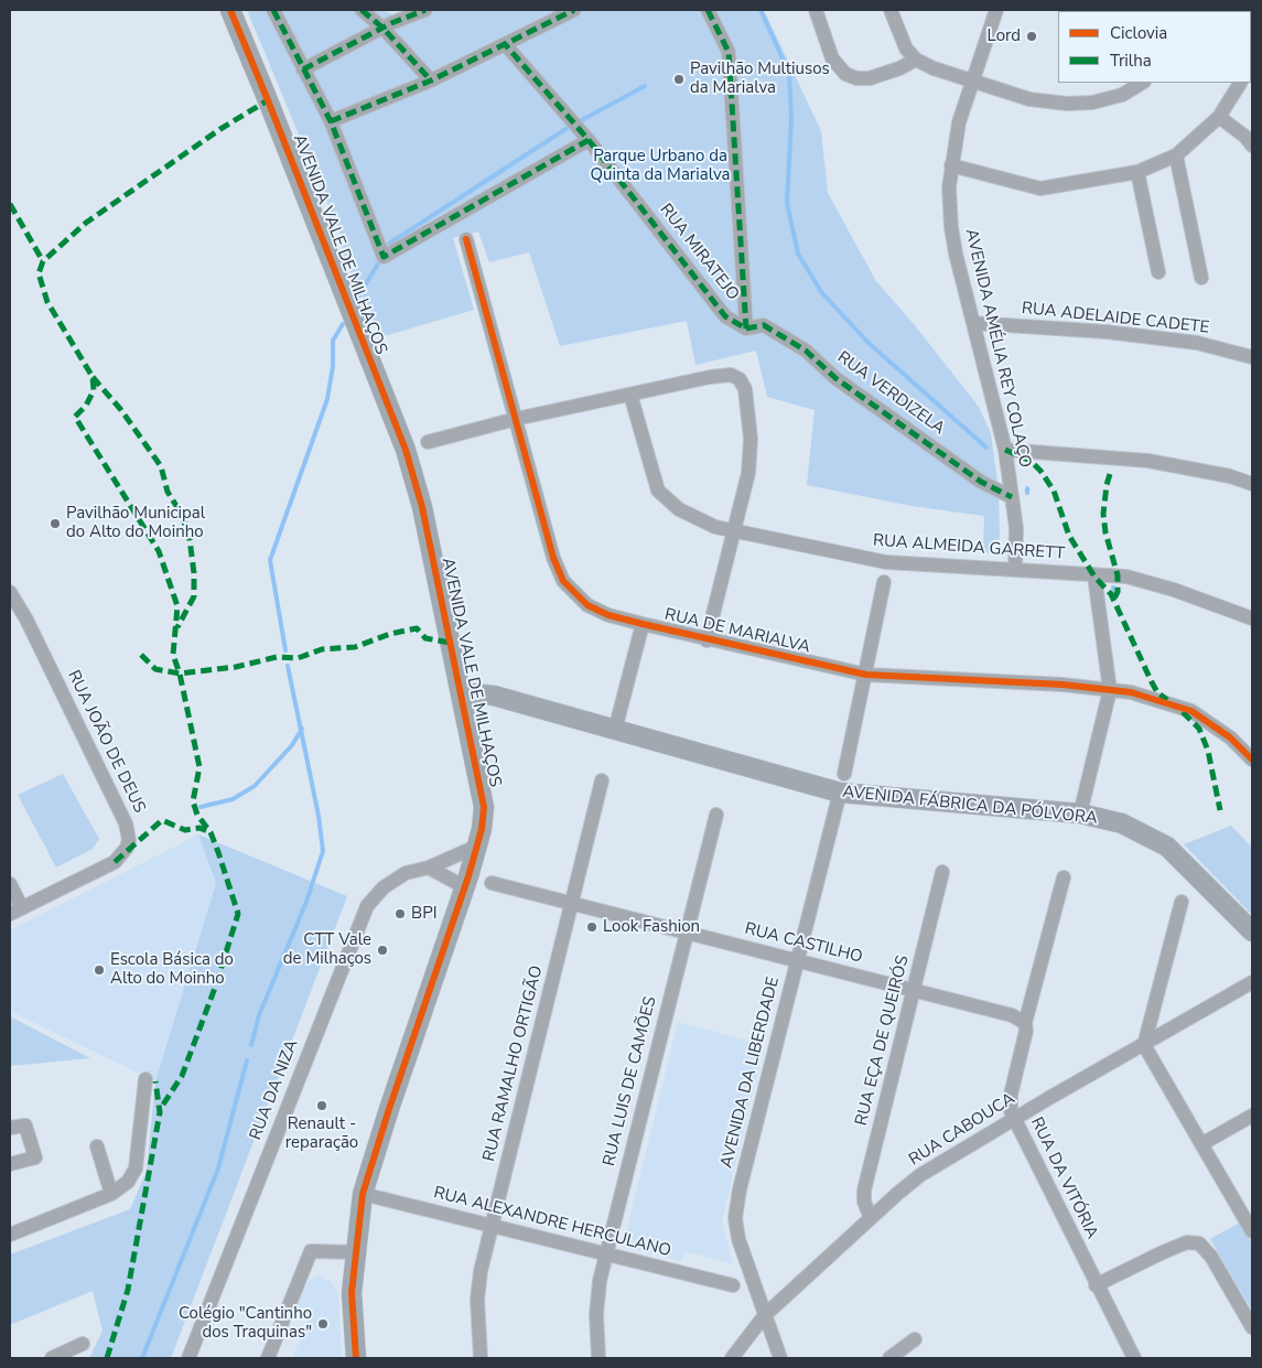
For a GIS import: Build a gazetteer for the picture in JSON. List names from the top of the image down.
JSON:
{
  "streets": {
    "street": [
      "AVENIDA VALE DE MILHAÇOS",
      "RUA MIRATEJO",
      "RUA ADELAIDE CADETE",
      "AVENIDA AMÉLIA REY COLAÇO",
      "RUA VERDIZELA",
      "RUA ALMEIDA GARRETT",
      "RUA DE MARIALVA",
      "RUA JOÃO DE DEUS",
      "AVENIDA FÁBRICA DA PÓLVORA",
      "RUA CASTILHO",
      "RUA EÇA DE QUEIRÓS",
      "RUA RAMALHO ORTIGÃO",
      "AVENIDA DA LIBERDADE",
      "RUA LUIS DE CAMÕES",
      "RUA DA NIZA",
      "RUA CABOUCA",
      "RUA DA VITÓRIA",
      "RUA ALEXANDRE HERCULANO"
    ]
  },
  "crossings": [
    ["AVENIDA VALE DE MILHAÇOS", "AVENIDA FÁBRICA DA PÓLVORA"],
    ["AVENIDA VALE DE MILHAÇOS", "RUA DA NIZA"],
    ["AVENIDA VALE DE MILHAÇOS", "RUA ALEXANDRE HERCULANO"],
    ["RUA MIRATEJO", "RUA VERDIZELA"],
    ["RUA ADELAIDE CADETE", "AVENIDA AMÉLIA REY COLAÇO"],
    ["AVENIDA AMÉLIA REY COLAÇO", "RUA VERDIZELA"],
    ["AVENIDA AMÉLIA REY COLAÇO", "RUA ALMEIDA GARRETT"],
    ["AVENIDA FÁBRICA DA PÓLVORA", "AVENIDA DA LIBERDADE"],
    ["RUA CASTILHO", "RUA EÇA DE QUEIRÓS"],
    ["RUA CASTILHO", "RUA RAMALHO ORTIGÃO"],
    ["RUA CASTILHO", "AVENIDA DA LIBERDADE"],
    ["RUA CASTILHO", "RUA LUIS DE CAMÕES"],
    ["RUA CASTILHO", "RUA DA VITÓRIA"],
    ["RUA EÇA DE QUEIRÓS", "RUA CABOUCA"],
    ["RUA RAMALHO ORTIGÃO", "RUA ALEXANDRE HERCULANO"],
    ["AVENIDA DA LIBERDADE", "RUA CABOUCA"],
    ["RUA LUIS DE CAMÕES", "RUA ALEXANDRE HERCULANO"],
    ["RUA CABOUCA", "RUA DA VITÓRIA"]
  ],
  "parks": ["Parque Urbano da Quinta da Marialva"],
  "places": [
    "Lord",
    "Pavilhão Multiusos da Marialva",
    "Pavilhão Municipal do Alto do Moinho",
    "BPI",
    "Look Fashion",
    "CTT Vale de Milhaços",
    "Escola Básica do Alto do Moinho",
    "Renault - reparação",
    "Colégio \"Cantinho dos Traquinas\""
  ],
  "legend": ["Ciclovia", "Trilha"]
}
